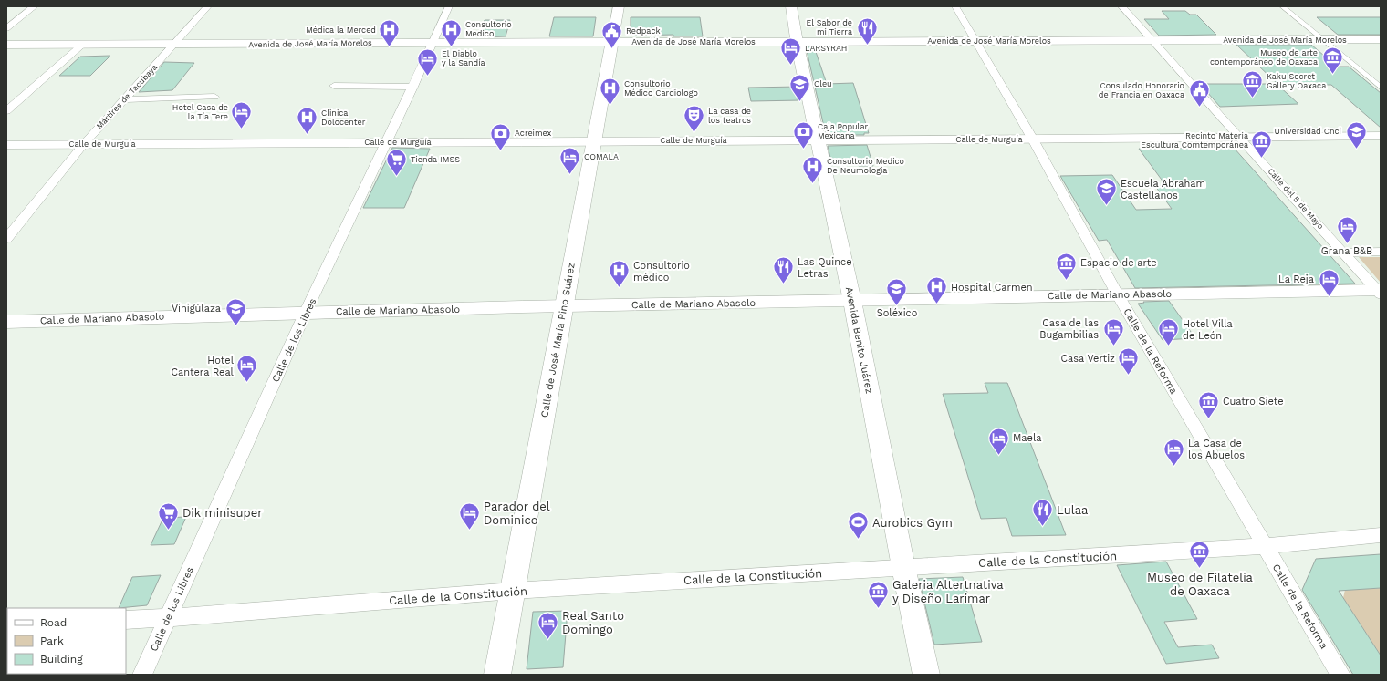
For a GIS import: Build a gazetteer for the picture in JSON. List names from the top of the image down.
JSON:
{
  "streets": {
    "main road": ["Avenida de José María Morelos", "Calle de José María Pino Suárez", "Avenida Benito Juárez"],
    "street": [
      "Mártires de Tacubaya",
      "Calle de Murguía",
      "Calle del 5 de Mayo",
      "Calle de Mariano Abasolo",
      "Calle de los Libres",
      "Calle de la Reforma",
      "Calle de la Constitución"
    ]
  },
  "crossings": [
    ["Avenida de José María Morelos", "Mártires de Tacubaya"],
    ["Avenida de José María Morelos", "Calle del 5 de Mayo"],
    ["Avenida de José María Morelos", "Calle de los Libres"],
    ["Avenida de José María Morelos", "Calle de José María Pino Suárez"],
    ["Avenida de José María Morelos", "Avenida Benito Juárez"],
    ["Avenida de José María Morelos", "Calle de la Reforma"],
    ["Mártires de Tacubaya", "Calle de Murguía"],
    ["Calle de Murguía", "Calle del 5 de Mayo"],
    ["Calle de Murguía", "Calle de los Libres"],
    ["Calle de Murguía", "Calle de José María Pino Suárez"],
    ["Calle de Murguía", "Avenida Benito Juárez"],
    ["Calle de Murguía", "Calle de la Reforma"],
    ["Calle del 5 de Mayo", "Calle de Mariano Abasolo"],
    ["Calle de Mariano Abasolo", "Calle de los Libres"],
    ["Calle de Mariano Abasolo", "Calle de José María Pino Suárez"],
    ["Calle de Mariano Abasolo", "Avenida Benito Juárez"],
    ["Calle de Mariano Abasolo", "Calle de la Reforma"],
    ["Calle de los Libres", "Calle de la Constitución"],
    ["Calle de José María Pino Suárez", "Calle de la Constitución"],
    ["Avenida Benito Juárez", "Calle de la Constitución"],
    ["Calle de la Reforma", "Calle de la Constitución"]
  ],
  "places": {
    "restaurant": ["El Sabor de mi Tierra", "Las Quince Letras", "Lulaa"],
    "hospital": [
      "Consultorio Medico",
      "Médica la Merced",
      "Consultorio Médico Cardiologo",
      "Clinica Dolocenter",
      "Consultorio Medico De Neumologia",
      "Consultorio médico",
      "Hospital Carmen"
    ],
    "public building": ["Redpack", "Consulado Honorario de Francia en Oaxaca"],
    "hotel": [
      "LARSYRAH",
      "El Diablo y la Sandía",
      "Hotel Casa de la Tía Tere",
      "COMALA",
      "Grana B&B",
      "La Reja",
      "Casa de las Bugambilias",
      "Hotel Villa de León",
      "Casa Vertiz",
      "Hotel Cantera Real",
      "Maela",
      "La Casa de los Abuelos",
      "Parador del Dominico",
      "Real Santo Domingo"
    ],
    "museum": [
      "Museo de arte contemporáneo de Oaxaca",
      "Kaku Secret Gallery Oaxaca",
      "Recinto Materia Escultura Comtemporánea",
      "Espacio de arte",
      "Cuatro Siete",
      "Museo de Filatelia de Oaxaca",
      "Galeria Altertnativa y Diseño Larimar"
    ],
    "school or university": [
      "Cleu",
      "Universidad Cnci",
      "Escuela Abraham Castellanos",
      "Soléxico",
      "Vinigúlaza"
    ],
    "theatre": ["La casa de los teatros"],
    "bank": ["Caja Popular Mexicana", "Acreimex"],
    "supermarket": ["Tienda IMSS", "Dik minisuper"],
    "sports": ["Aurobics Gym"]
  },
  "legend": ["Road", "Park", "Building"]
}
